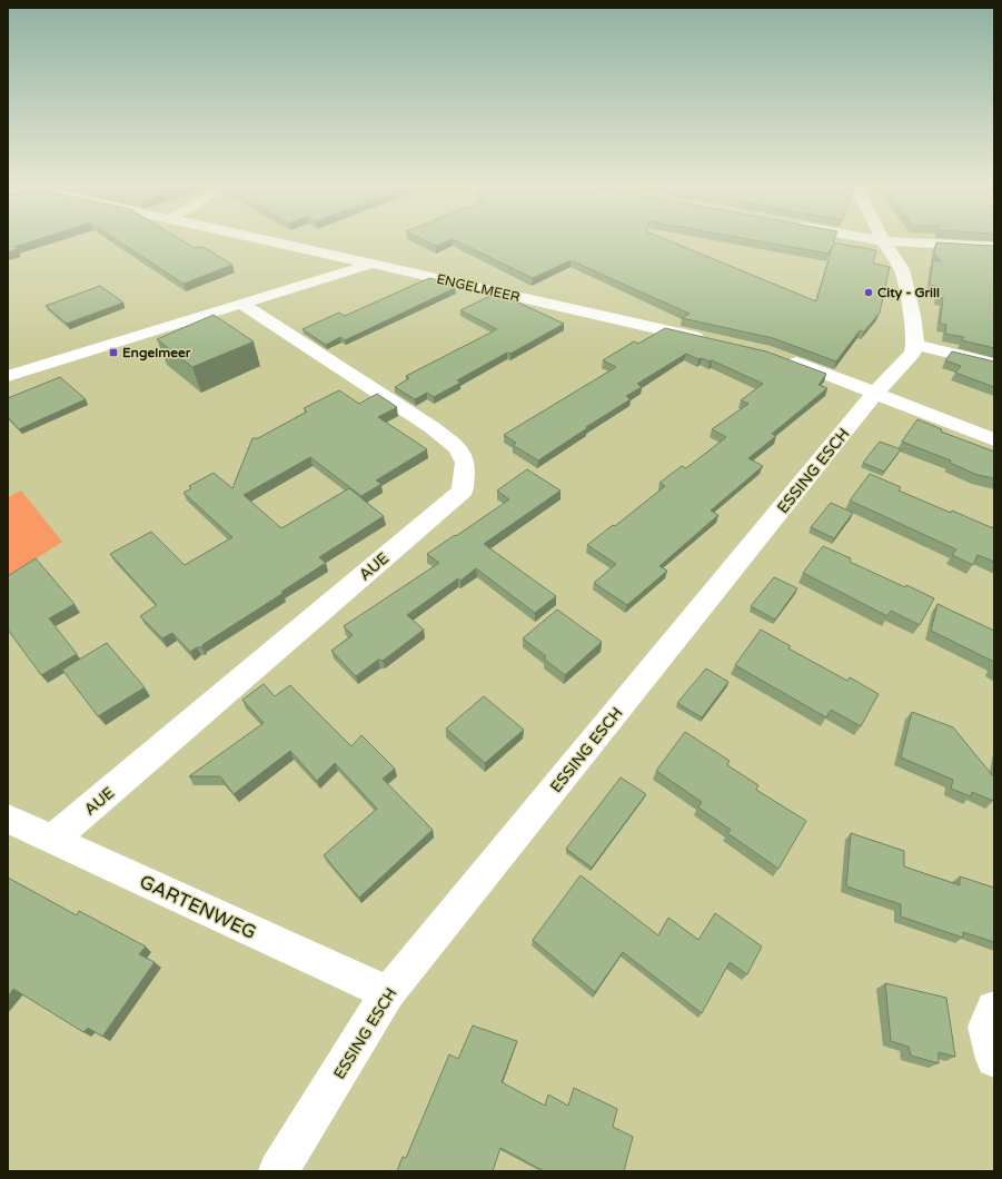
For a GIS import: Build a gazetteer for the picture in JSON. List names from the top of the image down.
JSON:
{
  "streets": {
    "street": [
      "ENGELMEER",
      "ESSING ESCH",
      "AUE",
      "GARTENWEG"
    ]
  },
  "crossings": [
    ["ENGELMEER", "AUE"],
    ["ESSING ESCH", "GARTENWEG"],
    ["AUE", "GARTENWEG"]
  ],
  "places": {
    "other": ["City - Grill"],
    "transit": ["Engelmeer"]
  }
}
